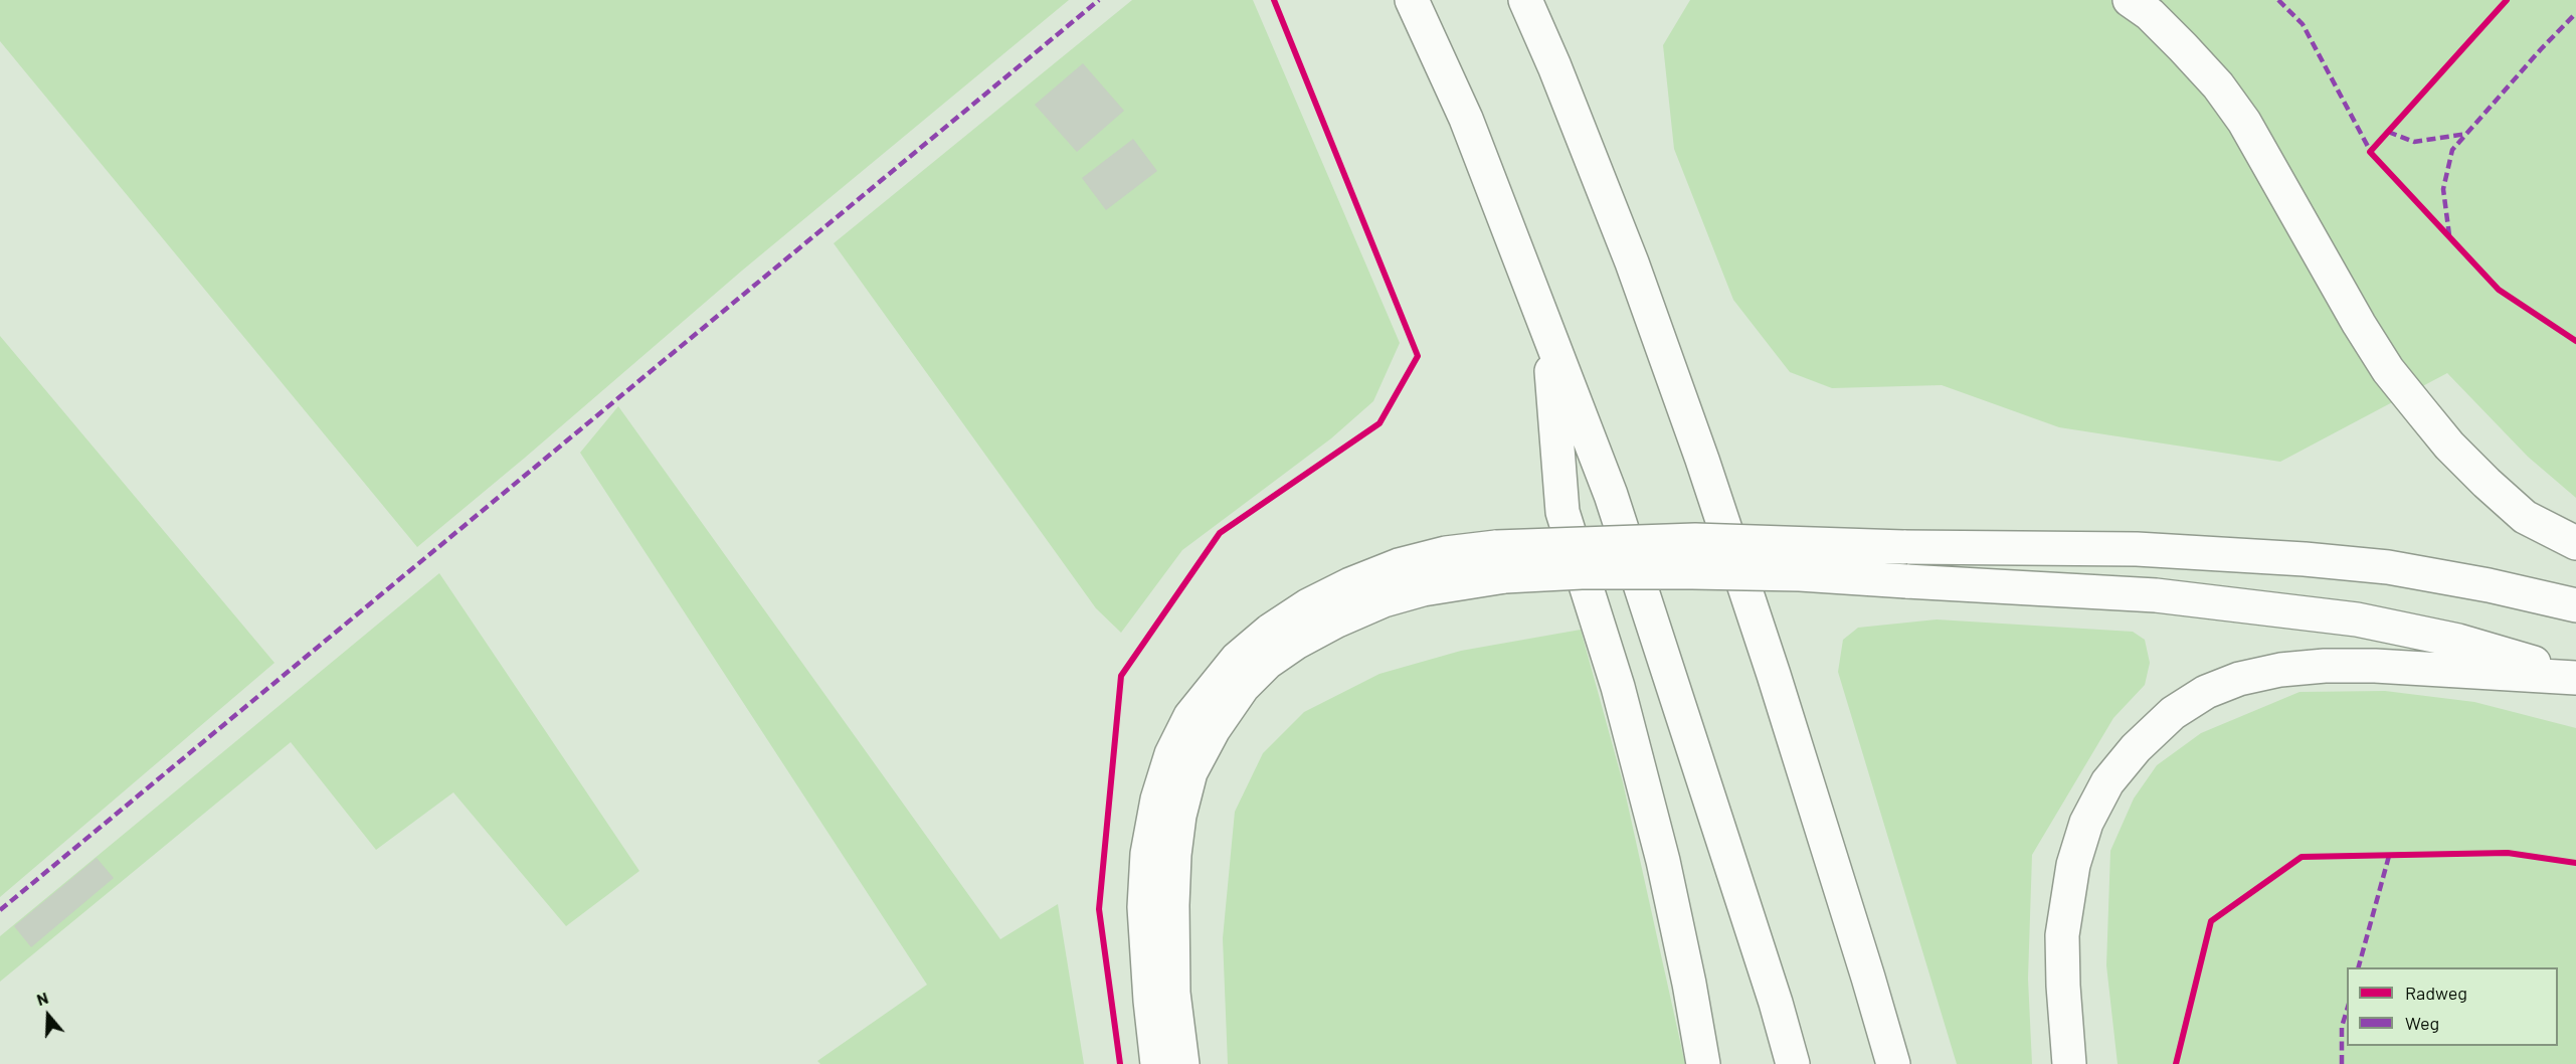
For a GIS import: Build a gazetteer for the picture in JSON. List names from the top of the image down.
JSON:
{
  "legend": ["Radweg", "Weg"],
  "north": "top"
}
